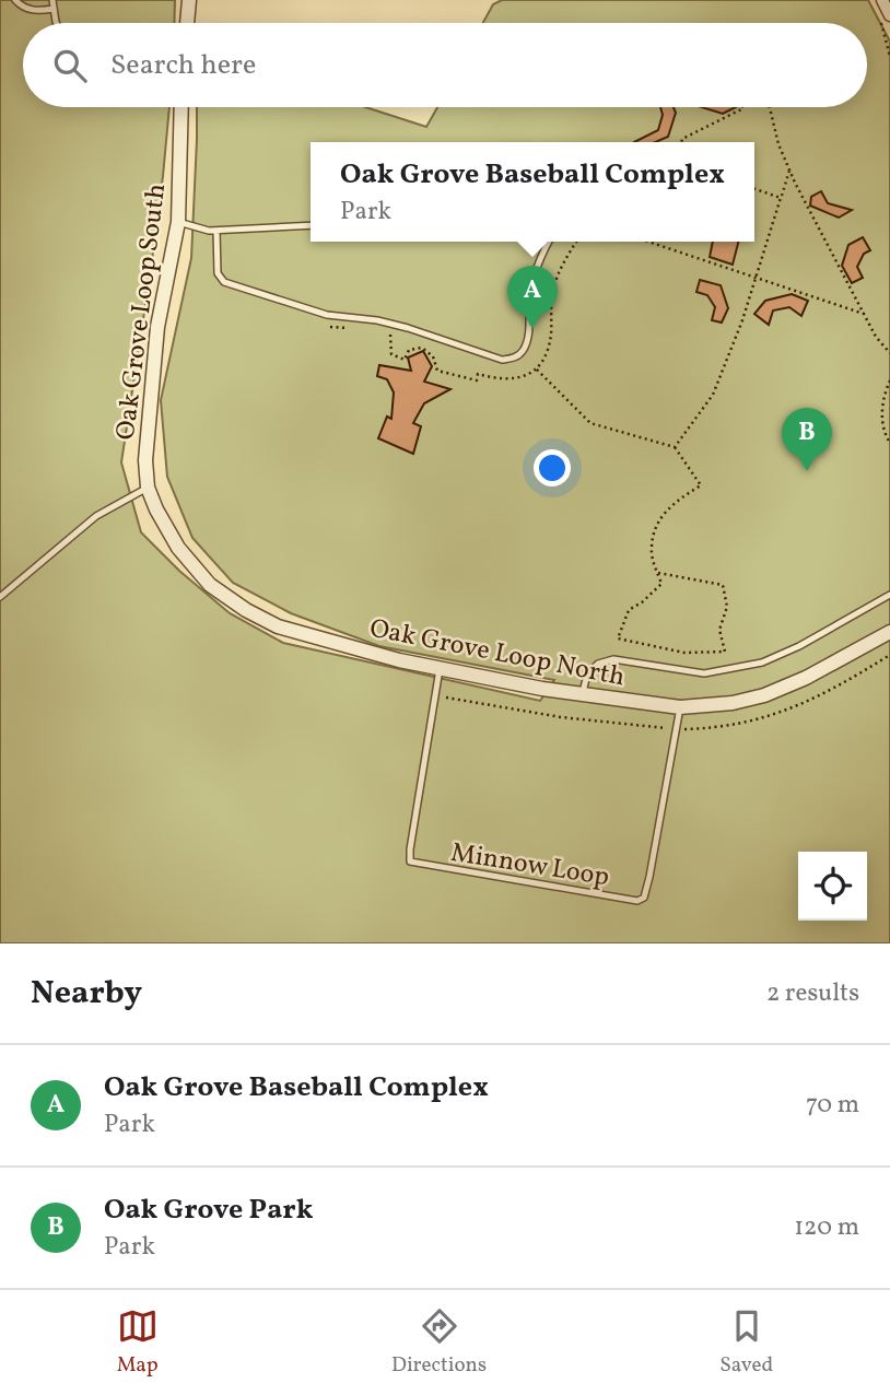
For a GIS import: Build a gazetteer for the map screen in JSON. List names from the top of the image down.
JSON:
{
  "streets": {
    "street": ["Oak Grove Loop South", "Oak Grove Loop North"],
    "lane": ["Minnow Loop"]
  },
  "crossings": [
    ["Oak Grove Loop South", "Oak Grove Loop North"],
    ["Oak Grove Loop North", "Minnow Loop"]
  ],
  "page": {
    "search": "Search here",
    "popup": ["Oak Grove Baseball Complex", "Park"],
    "pins": ["A", "B"],
    "heading": ["Nearby", "2 results"],
    "list": [
      {
        "mark": "A",
        "name": "Oak Grove Baseball Complex",
        "note": "Park",
        "value": "70 m"
      },
      {
        "mark": "B",
        "name": "Oak Grove Park",
        "note": "Park",
        "value": "120 m"
      }
    ],
    "nav": ["Map", "Directions", "Saved"]
  }
}
